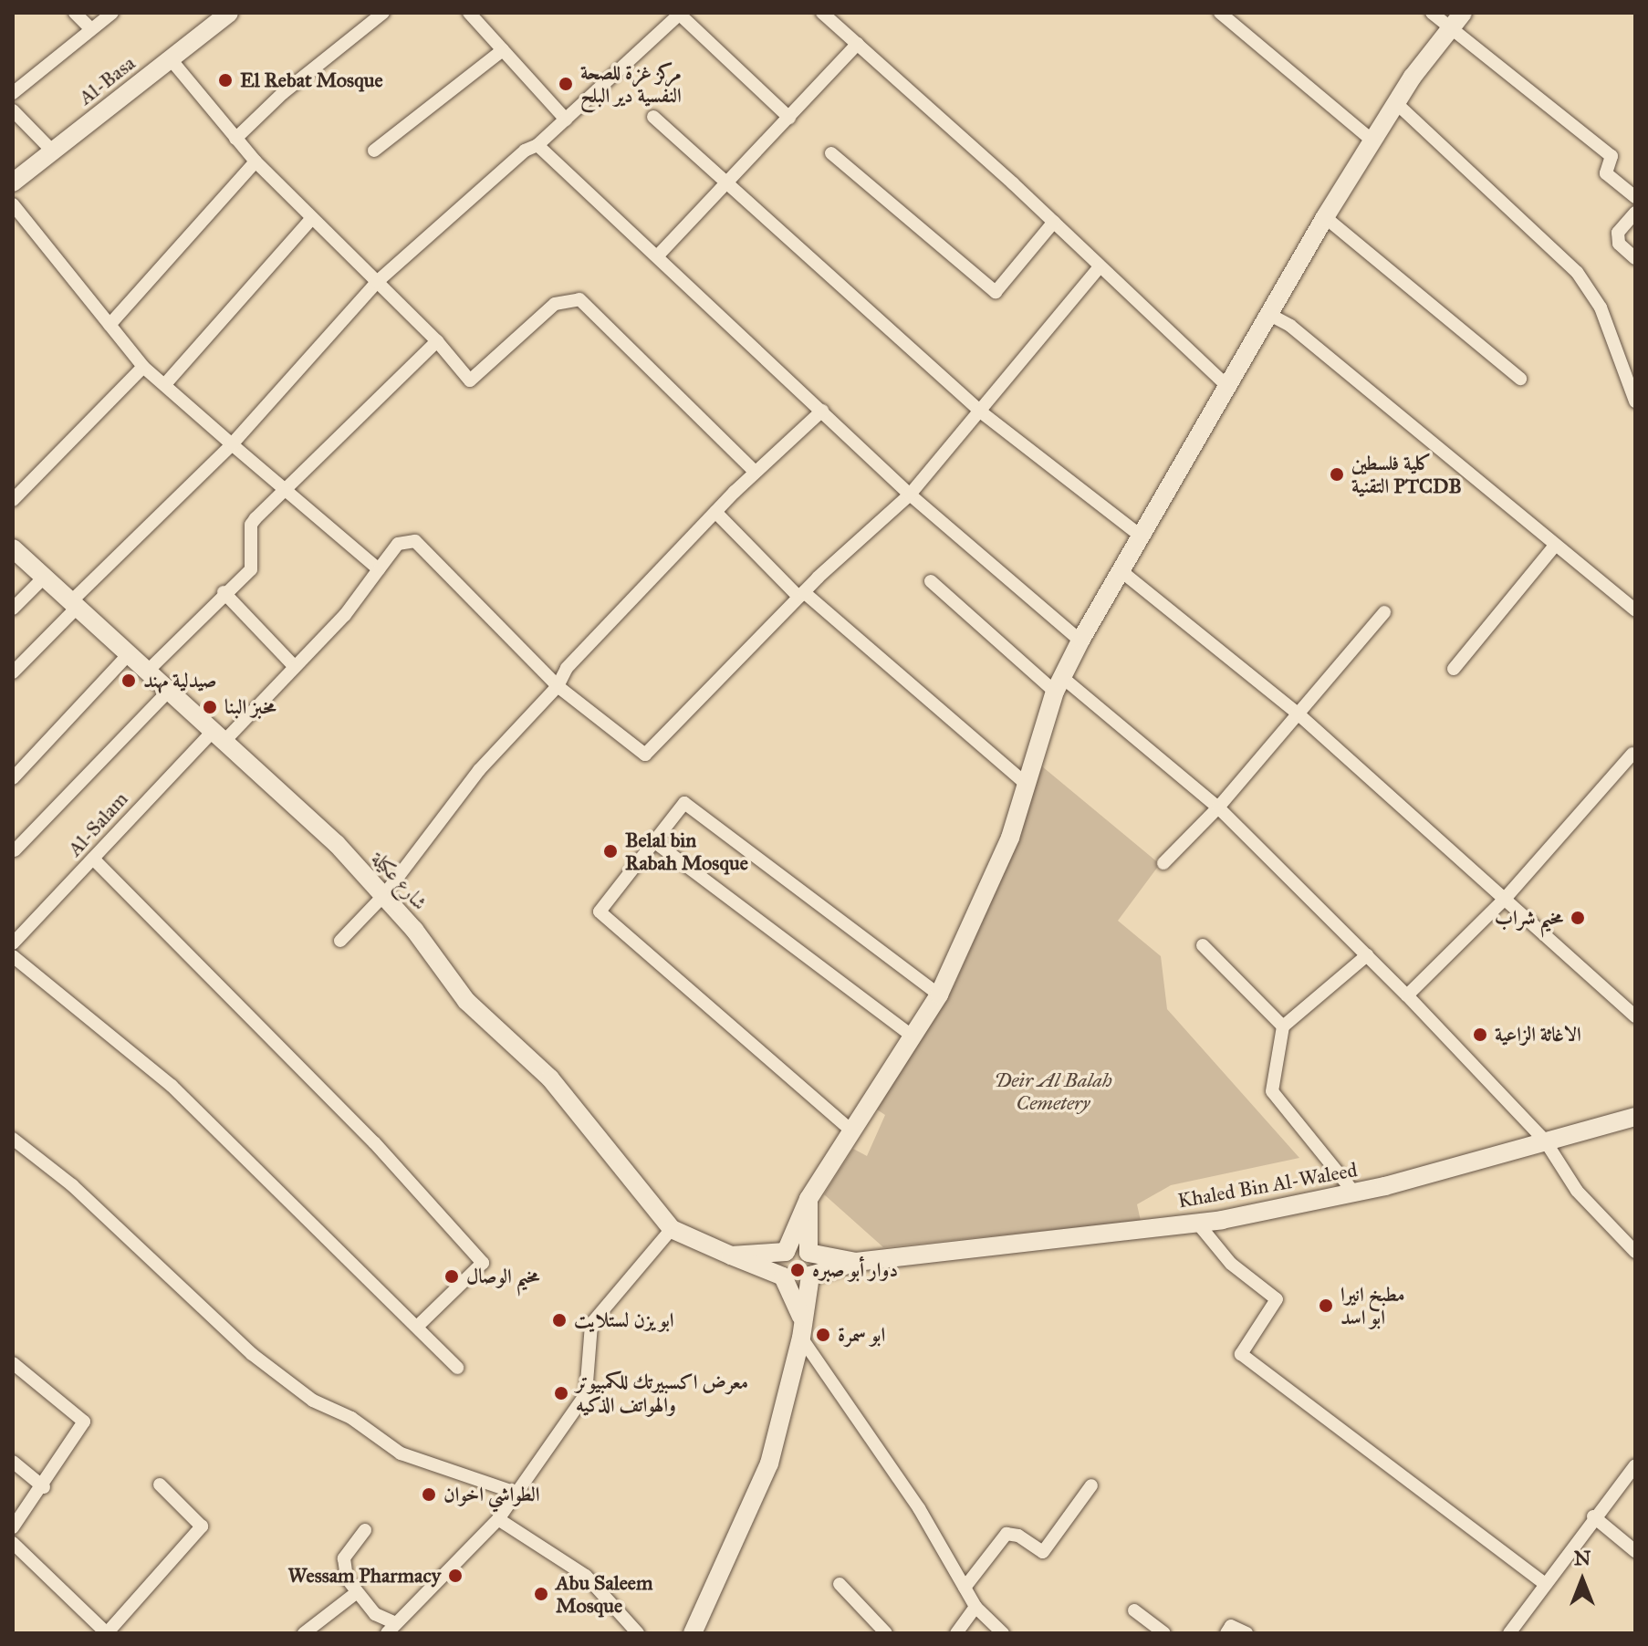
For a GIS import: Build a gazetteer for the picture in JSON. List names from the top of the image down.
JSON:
{
  "streets": {
    "street": [
      "Al-Basa",
      "Al-Salam",
      "شارع عكيلة",
      "Khaled Bin Al-Waleed"
    ]
  },
  "crossings": [
    ["Al-Salam", "شارع عكيلة"]
  ],
  "parks": ["Deir Al Balah Cemetery"],
  "places": [
    "El Rebat Mosque",
    "مركز غزة للصحة النفسية دير البلح",
    "كلية فلسطين التقنية PTCDB",
    "صيدلية مهند",
    "مخبز البنا",
    "Belal bin Rabah Mosque",
    "مخيم شراب",
    "الاغاثة الزاعية",
    "دوار أبو صبره",
    "مخيم الوصال",
    "مطبخ انيرا ابو اسد",
    "ابو يزن لستلايت",
    "ابو سمرة",
    "معرض اكسبيرتك للكمبيوتر والهواتف الذكيه",
    "الطواشي اخوان",
    "Wessam Pharmacy",
    "Abu Saleem Mosque"
  ],
  "north": "top"
}
